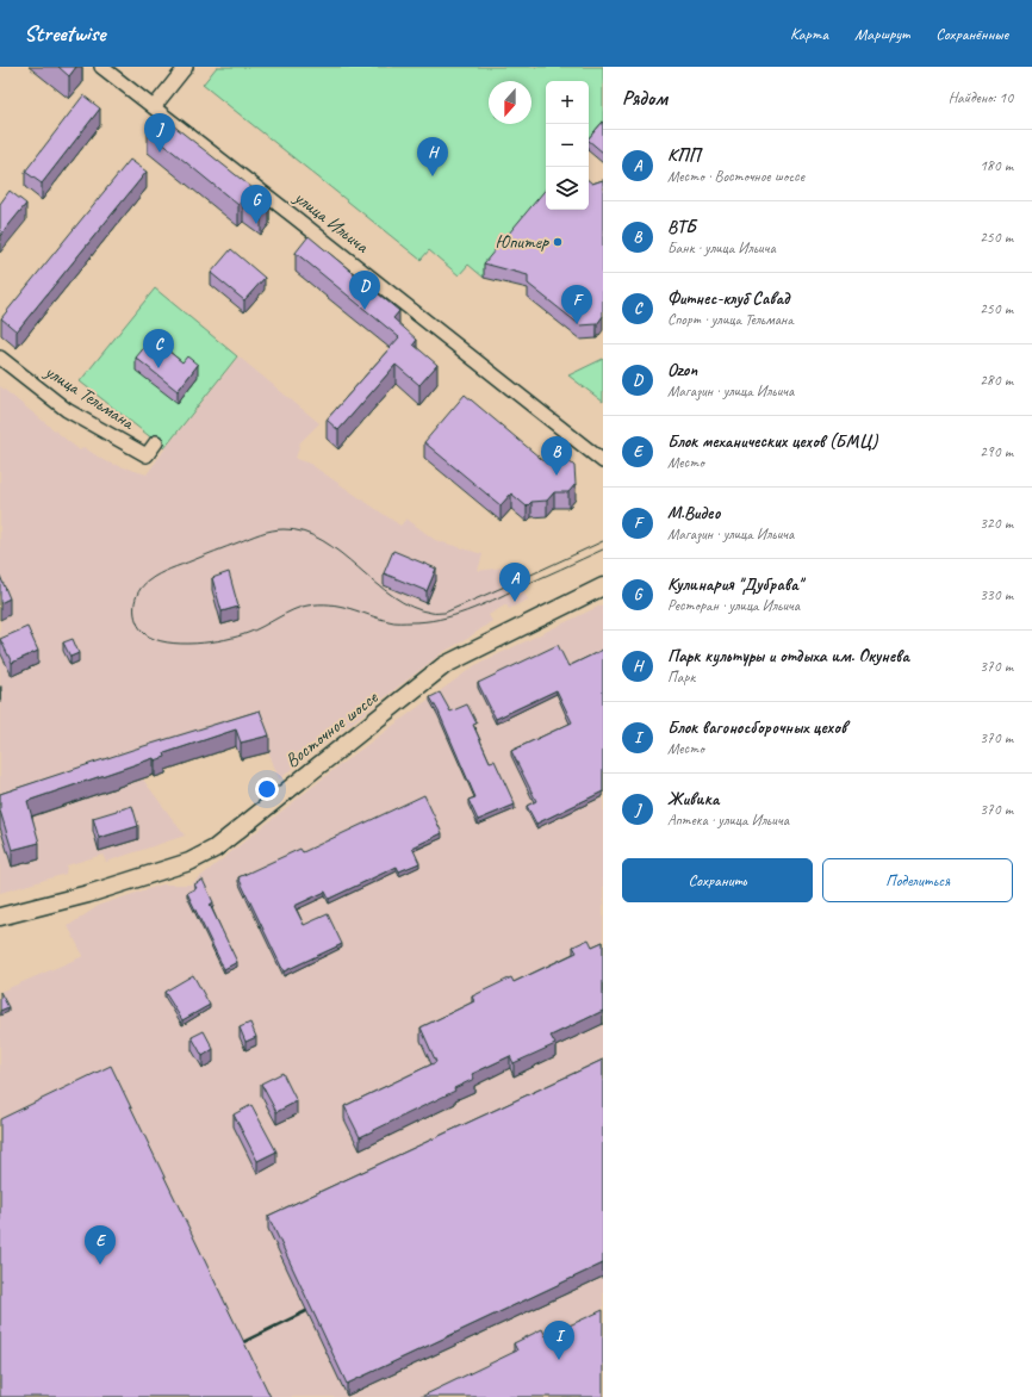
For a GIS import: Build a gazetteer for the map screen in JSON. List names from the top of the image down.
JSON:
{
  "streets": {
    "main road": ["Восточное шоссе"],
    "street": ["улица Ильича", "улица Тельмана"]
  },
  "places": ["Юпитер"],
  "north": "bottom",
  "page": {
    "header": "Streetwise",
    "nav": ["Карта", "Маршрут", "Сохранённые"],
    "heading": ["Рядом", "Найдено: 10"],
    "map_buttons": ["+", "−"],
    "pins": [
      "J",
      "H",
      "G",
      "D",
      "F",
      "C",
      "B",
      "A",
      "E",
      "I"
    ],
    "list": [
      {
        "mark": "A",
        "name": "КПП",
        "note": "Место · Восточное шоссе",
        "value": "180 m"
      },
      {
        "mark": "B",
        "name": "ВТБ",
        "note": "Банк · улица Ильича",
        "value": "250 m"
      },
      {
        "mark": "C",
        "name": "Фитнес-клуб Савад",
        "note": "Спорт · улица Тельмана",
        "value": "250 m"
      },
      {
        "mark": "D",
        "name": "Ozon",
        "note": "Магазин · улица Ильича",
        "value": "280 m"
      },
      {
        "mark": "E",
        "name": "Блок механических цехов (БМЦ)",
        "note": "Место",
        "value": "290 m"
      },
      {
        "mark": "F",
        "name": "М.Видео",
        "note": "Магазин · улица Ильича",
        "value": "320 m"
      },
      {
        "mark": "G",
        "name": "Кулинария \"Дубрава\"",
        "note": "Ресторан · улица Ильича",
        "value": "330 m"
      },
      {
        "mark": "H",
        "name": "Парк культуры и отдыха им. Окунева",
        "note": "Парк",
        "value": "370 m"
      },
      {
        "mark": "I",
        "name": "Блок вагоносборочных цехов",
        "note": "Место",
        "value": "370 m"
      },
      {
        "mark": "J",
        "name": "Живика",
        "note": "Аптека · улица Ильича",
        "value": "370 m"
      }
    ],
    "buttons": ["Сохранить", "Поделиться"]
  }
}
